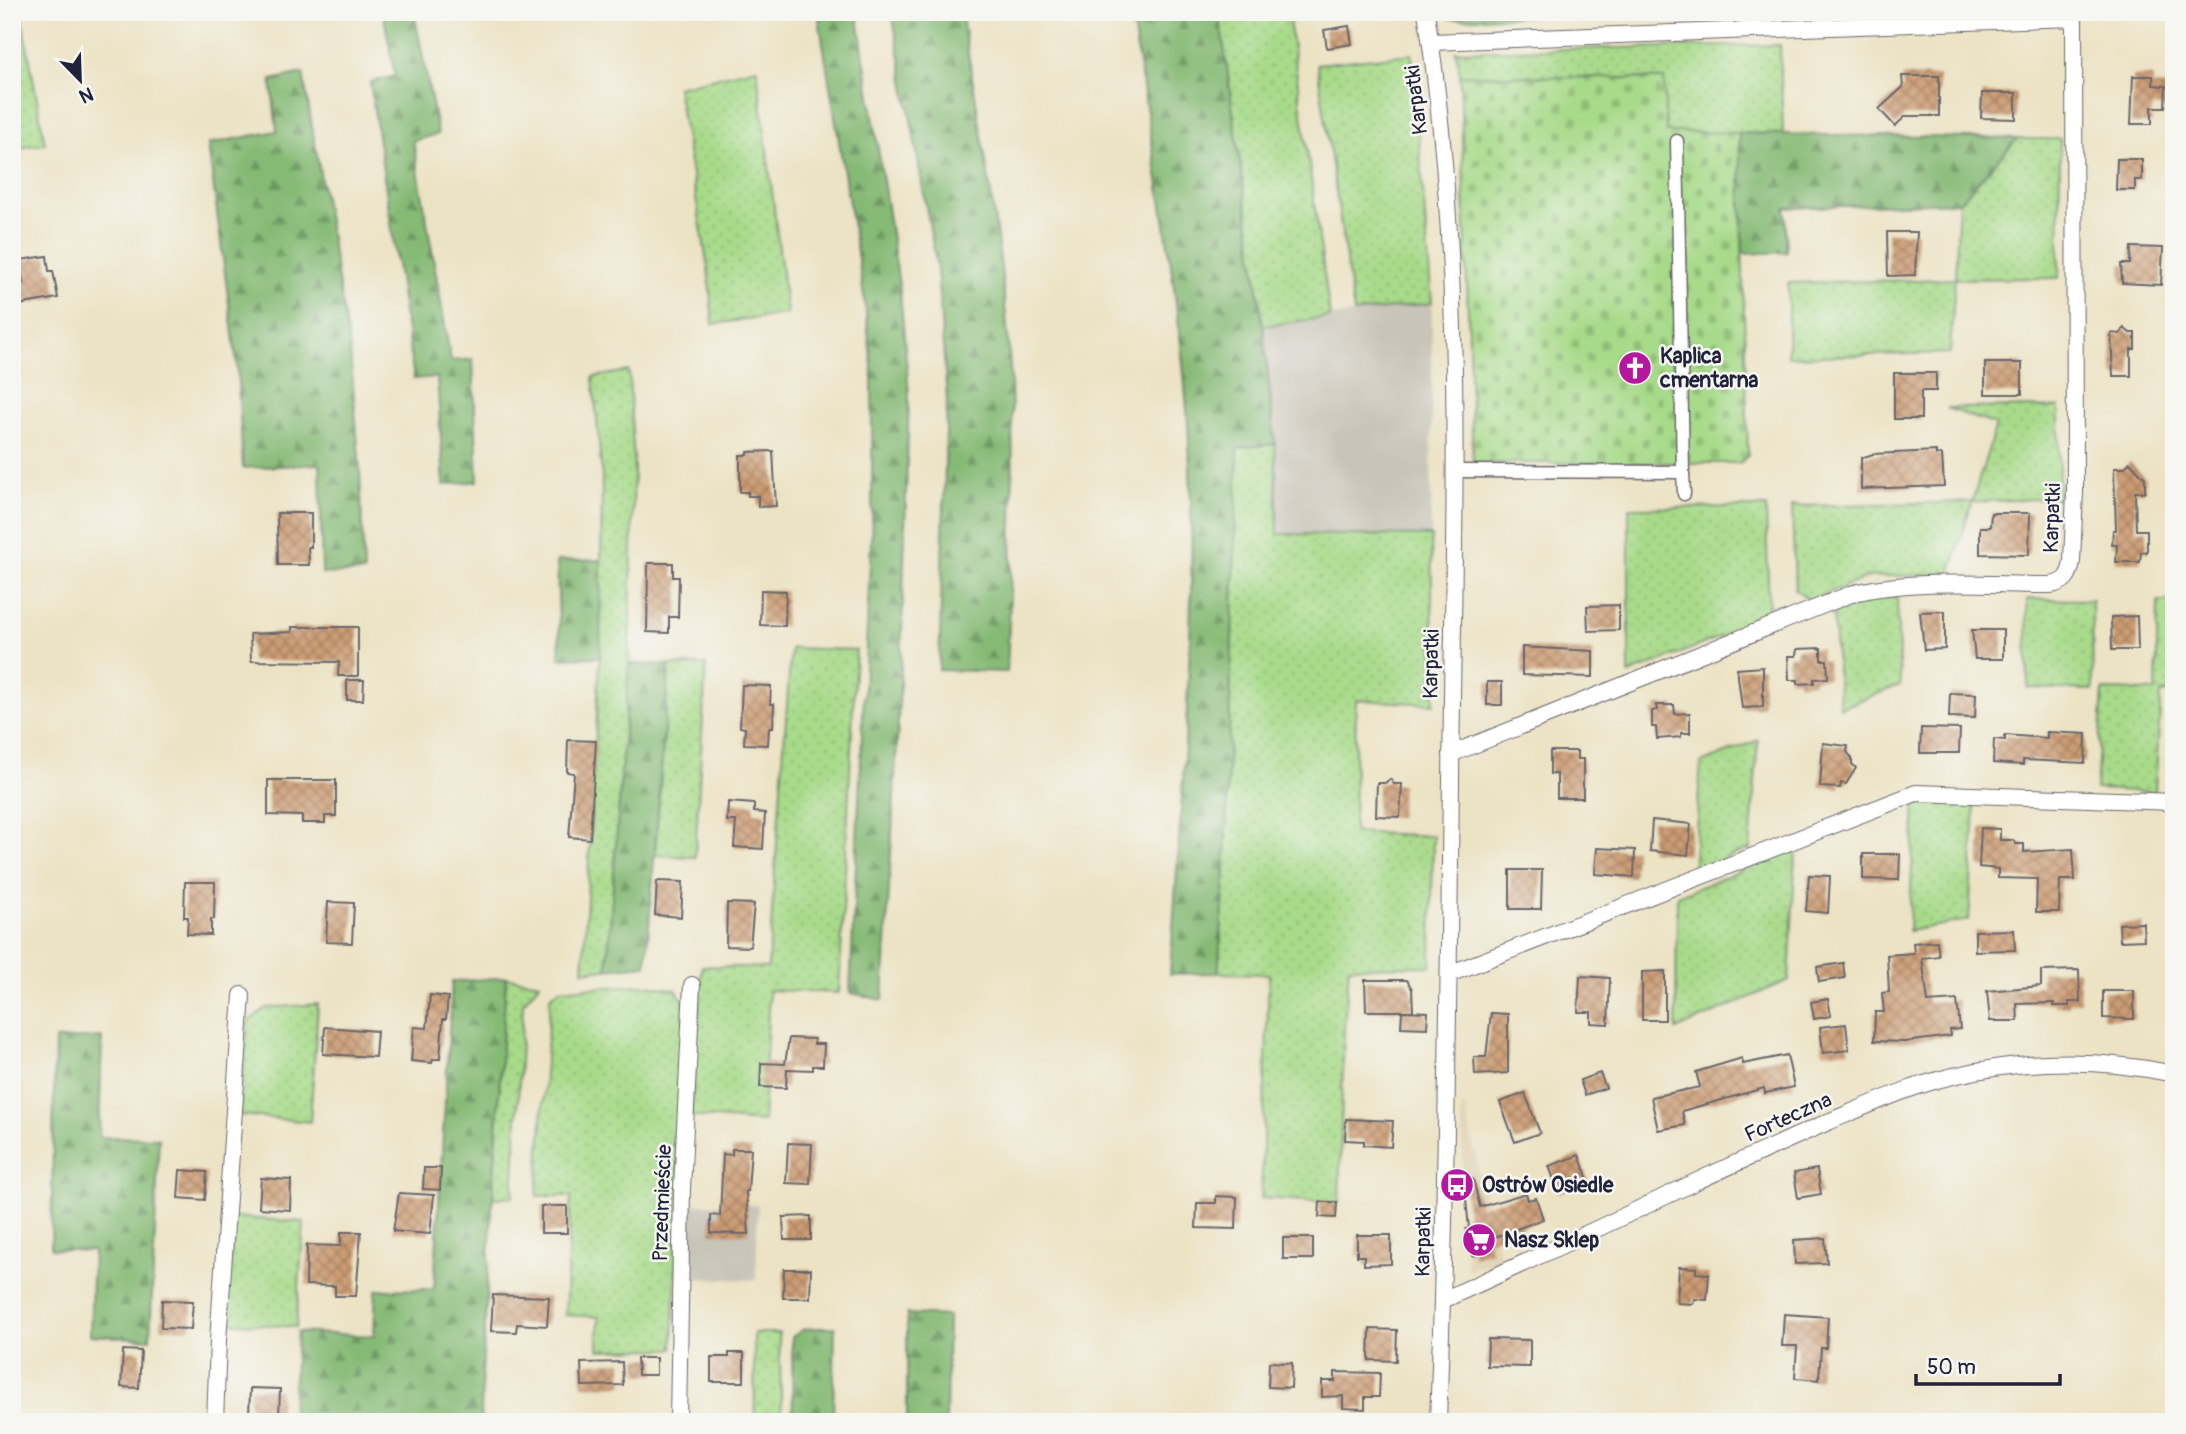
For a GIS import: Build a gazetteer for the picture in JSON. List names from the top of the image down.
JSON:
{
  "streets": {
    "street": ["Karpatki", "Forteczna", "Przedmieście"]
  },
  "crossings": [
    ["Karpatki", "Forteczna"]
  ],
  "places": {
    "church": ["Kaplica cmentarna"],
    "bus stop": ["Ostrów Osiedle"],
    "supermarket": ["Nasz Sklep"]
  },
  "scale_bar": "50 m",
  "north": "bottom right"
}
